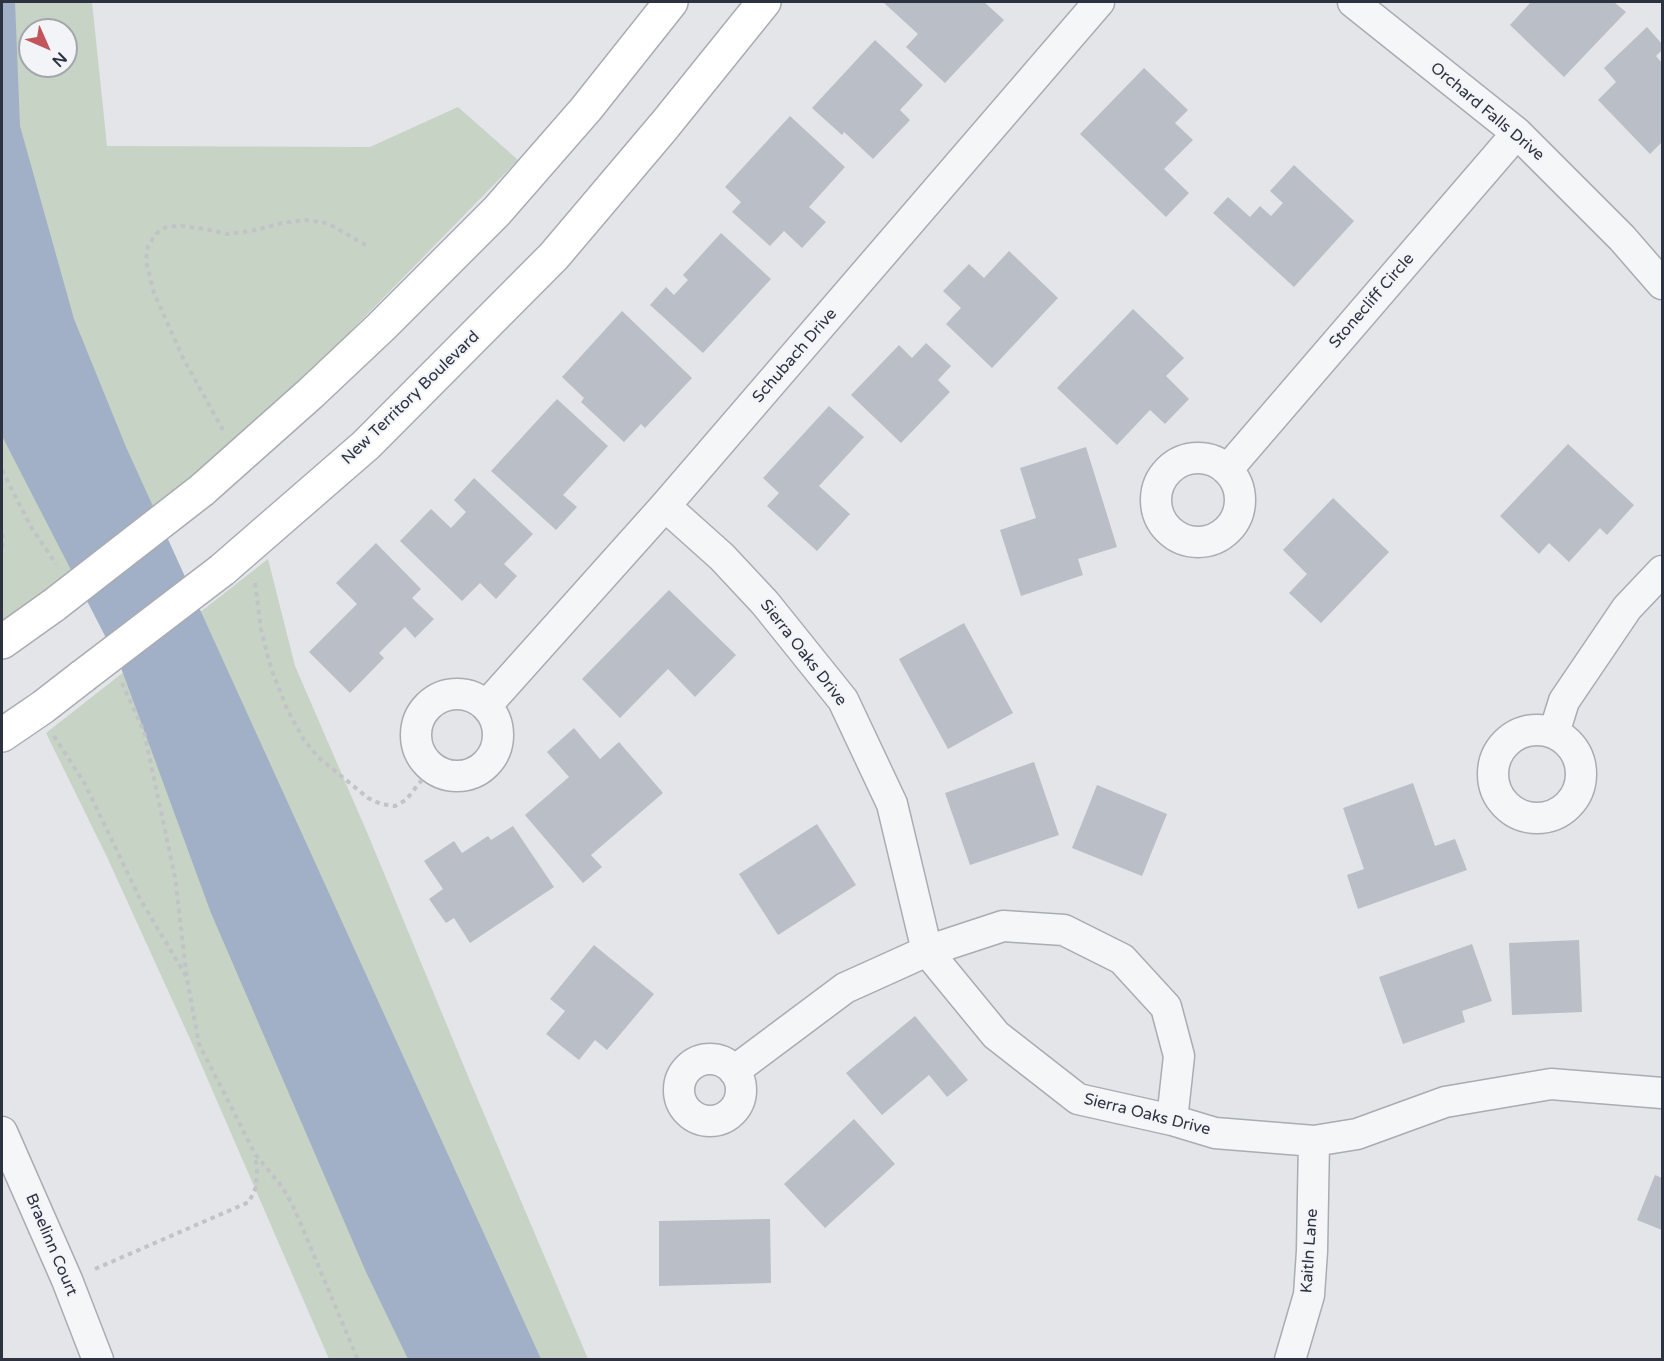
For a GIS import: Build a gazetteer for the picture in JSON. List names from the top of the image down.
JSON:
{
  "streets": {
    "main road": ["New Territory Boulevard"],
    "street": [
      "Orchard Falls Drive",
      "Stonecliff Circle",
      "Schubach Drive",
      "Sierra Oaks Drive",
      "Braelinn Court",
      "Kaitln Lane"
    ]
  },
  "crossings": [
    ["Orchard Falls Drive", "Stonecliff Circle"],
    ["Schubach Drive", "Sierra Oaks Drive"],
    ["Sierra Oaks Drive", "Kaitln Lane"]
  ],
  "north": "bottom right"
}
